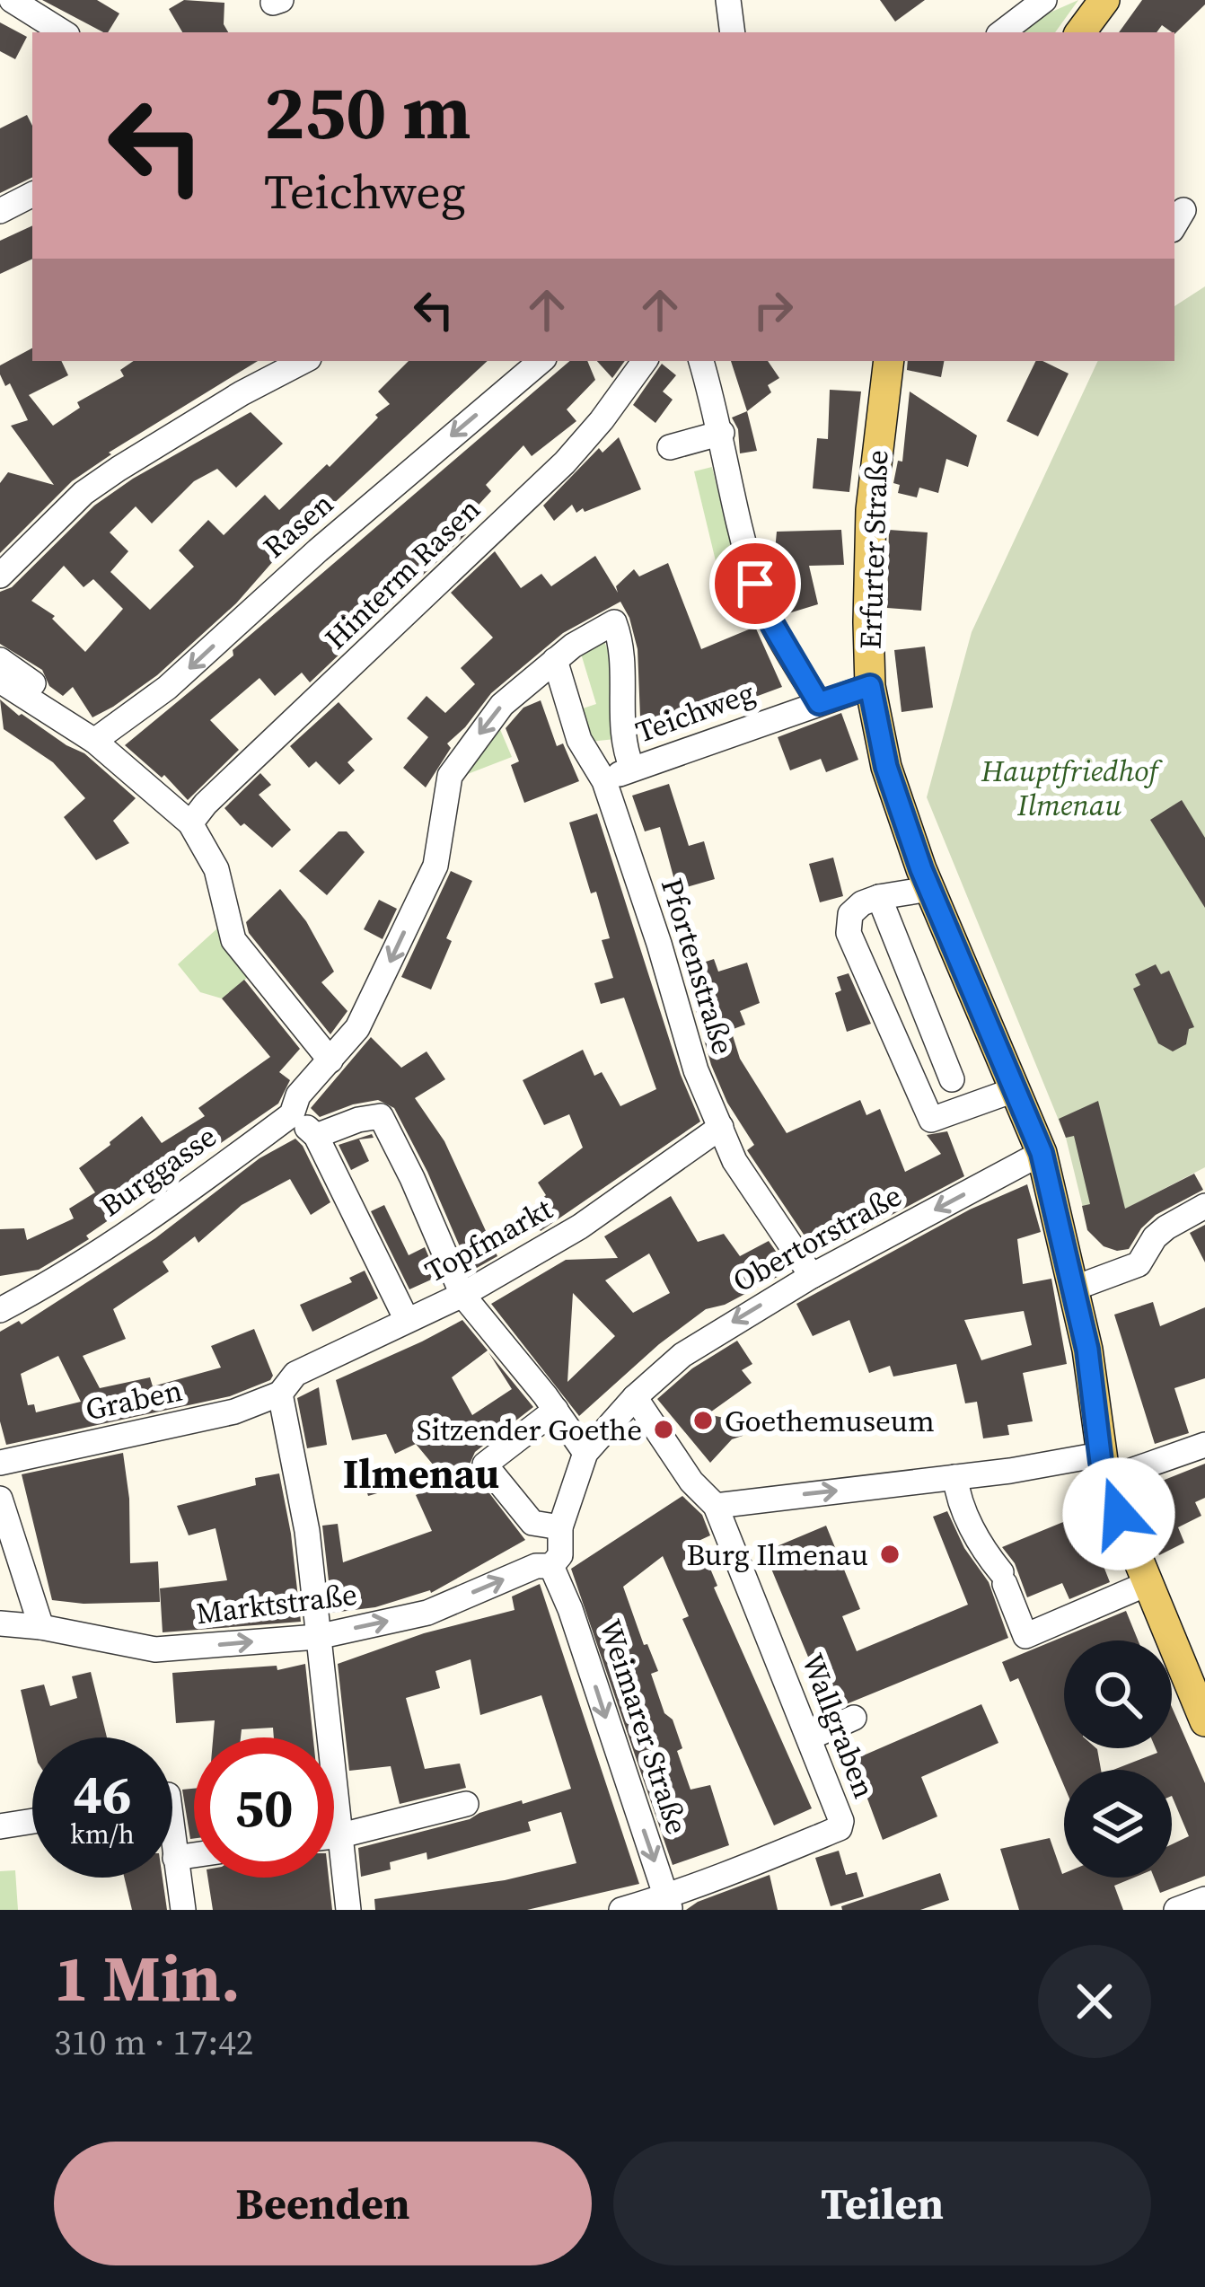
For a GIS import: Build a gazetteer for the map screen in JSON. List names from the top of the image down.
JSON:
{
  "streets": {
    "main road": ["Erfurter Straße"],
    "street": [
      "Rasen",
      "Hinterm Rasen",
      "Teichweg",
      "Pfortenstraße",
      "Burggasse",
      "Obertorstraße",
      "Topfmarkt",
      "Graben",
      "Marktstraße",
      "Wallgraben",
      "Weimarer Straße"
    ]
  },
  "crossings": [
    ["Erfurter Straße", "Teichweg"],
    ["Erfurter Straße", "Obertorstraße"],
    ["Teichweg", "Pfortenstraße"],
    ["Pfortenstraße", "Obertorstraße"],
    ["Pfortenstraße", "Topfmarkt"],
    ["Obertorstraße", "Wallgraben"],
    ["Topfmarkt", "Graben"],
    ["Marktstraße", "Weimarer Straße"],
    ["Wallgraben", "Weimarer Straße"]
  ],
  "one_way": ["Weimarer Straße"],
  "districts": ["Ilmenau"],
  "parks": ["Hauptfriedhof Ilmenau"],
  "places": ["Goethemuseum", "Sitzender Goethe", "Burg Ilmenau"],
  "page": {
    "turn": ["250 m", "Teichweg"],
    "speed": "46 km/h",
    "limit": "50",
    "heading": ["1 Min.", "310 m · 17:42"],
    "buttons": ["Beenden", "Teilen"]
  }
}
